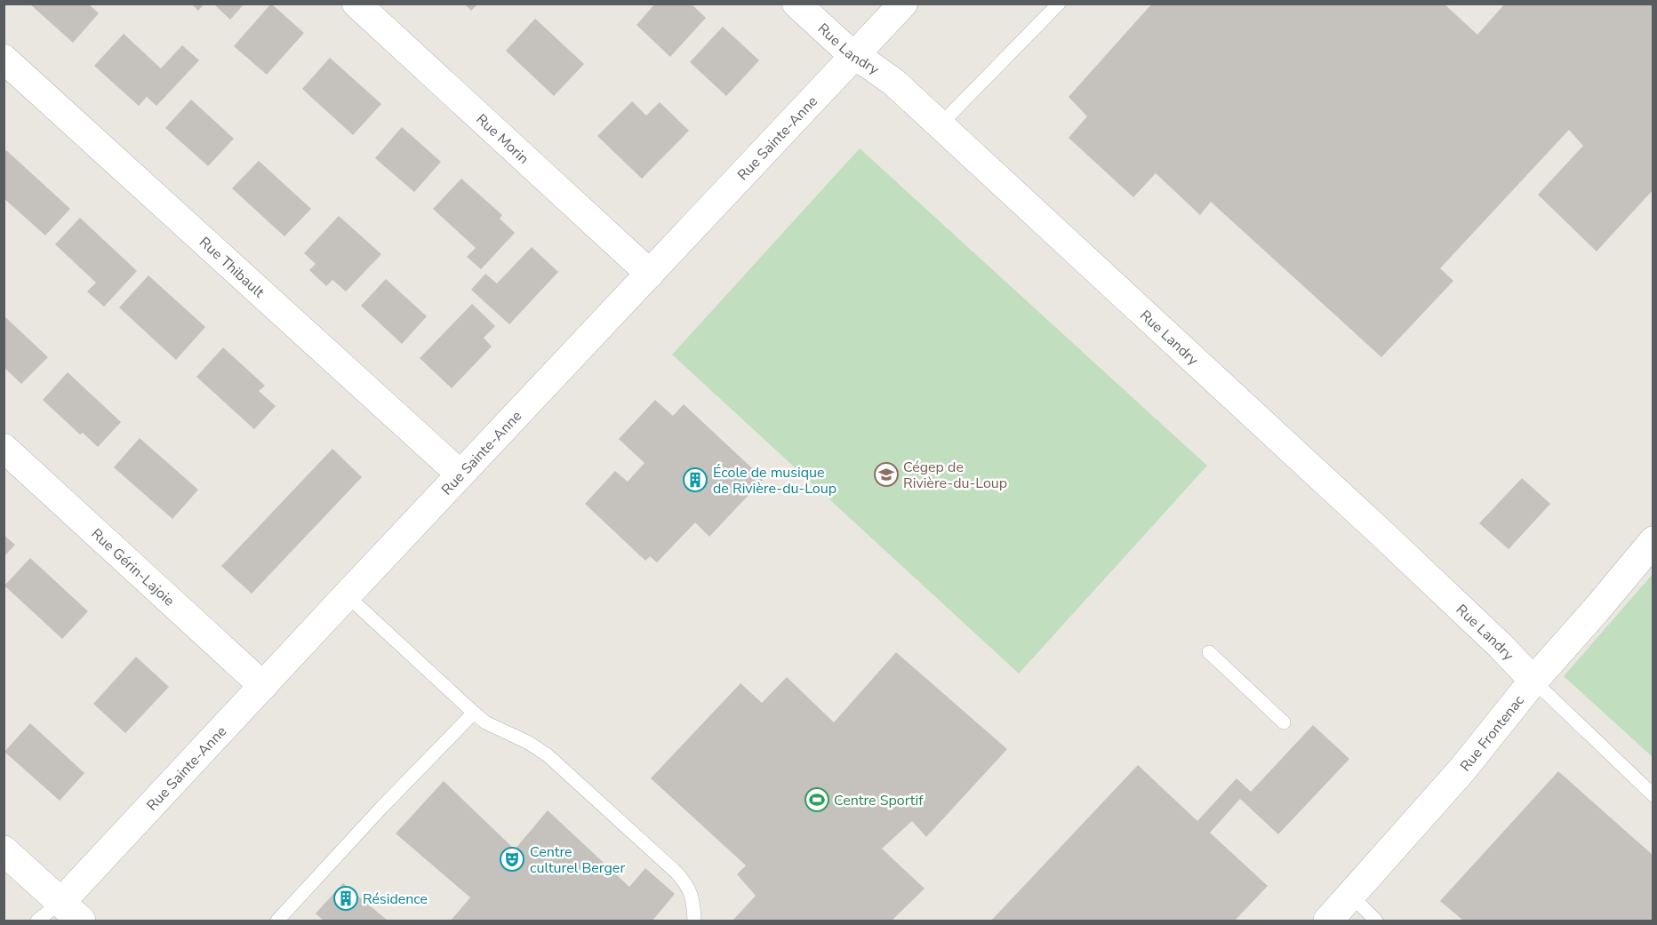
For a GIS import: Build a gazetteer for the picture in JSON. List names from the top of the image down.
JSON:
{
  "streets": {
    "street": [
      "Rue Landry",
      "Rue Sainte-Anne",
      "Rue Morin",
      "Rue Thibault",
      "Rue Gérin-Lajoie",
      "Rue Frontenac"
    ]
  },
  "crossings": [
    ["Rue Landry", "Rue Sainte-Anne"],
    ["Rue Landry", "Rue Frontenac"],
    ["Rue Sainte-Anne", "Rue Morin"],
    ["Rue Sainte-Anne", "Rue Thibault"],
    ["Rue Sainte-Anne", "Rue Gérin-Lajoie"]
  ],
  "places": {
    "school or university": ["Cégep de Rivière-du-Loup"],
    "building": ["École de musique de Rivière-du-Loup", "Résidence"],
    "sports": ["Centre Sportif"],
    "theatre": ["Centre culturel Berger"]
  }
}
